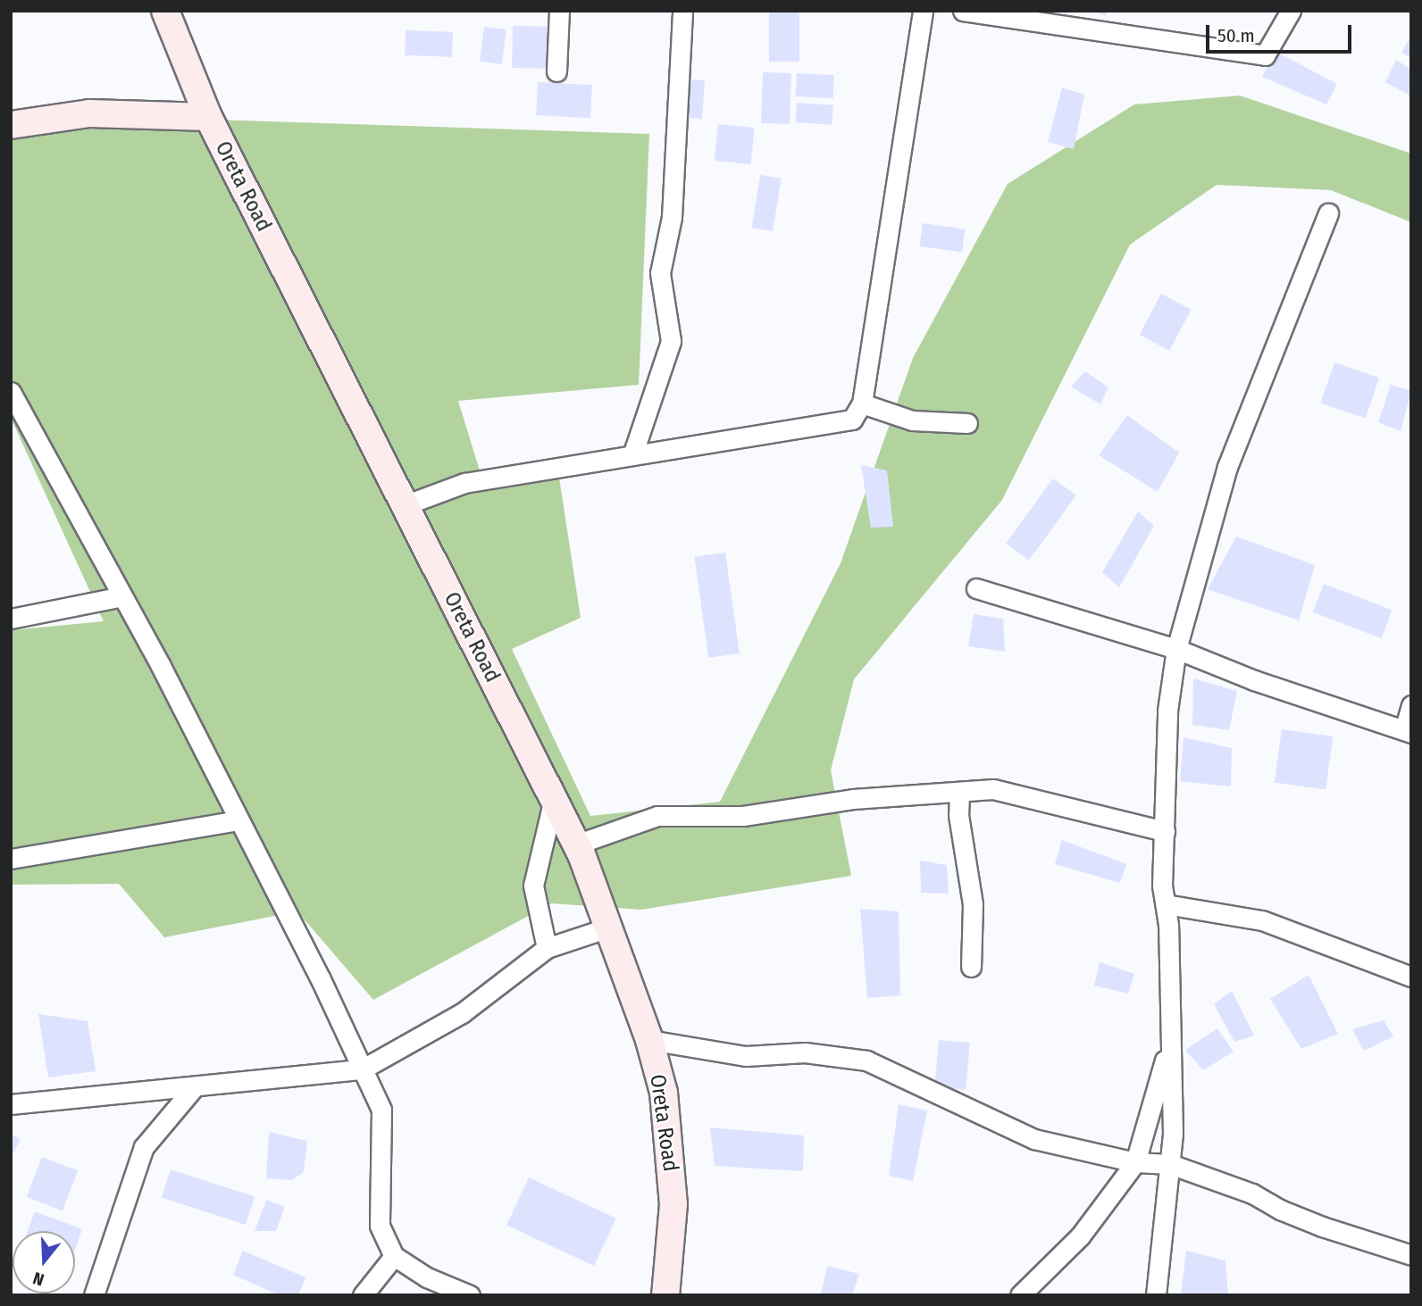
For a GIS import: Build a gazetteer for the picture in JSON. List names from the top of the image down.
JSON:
{
  "streets": {
    "street": ["Oreta Road"]
  },
  "scale_bar": "50 m",
  "north": "bottom"
}
